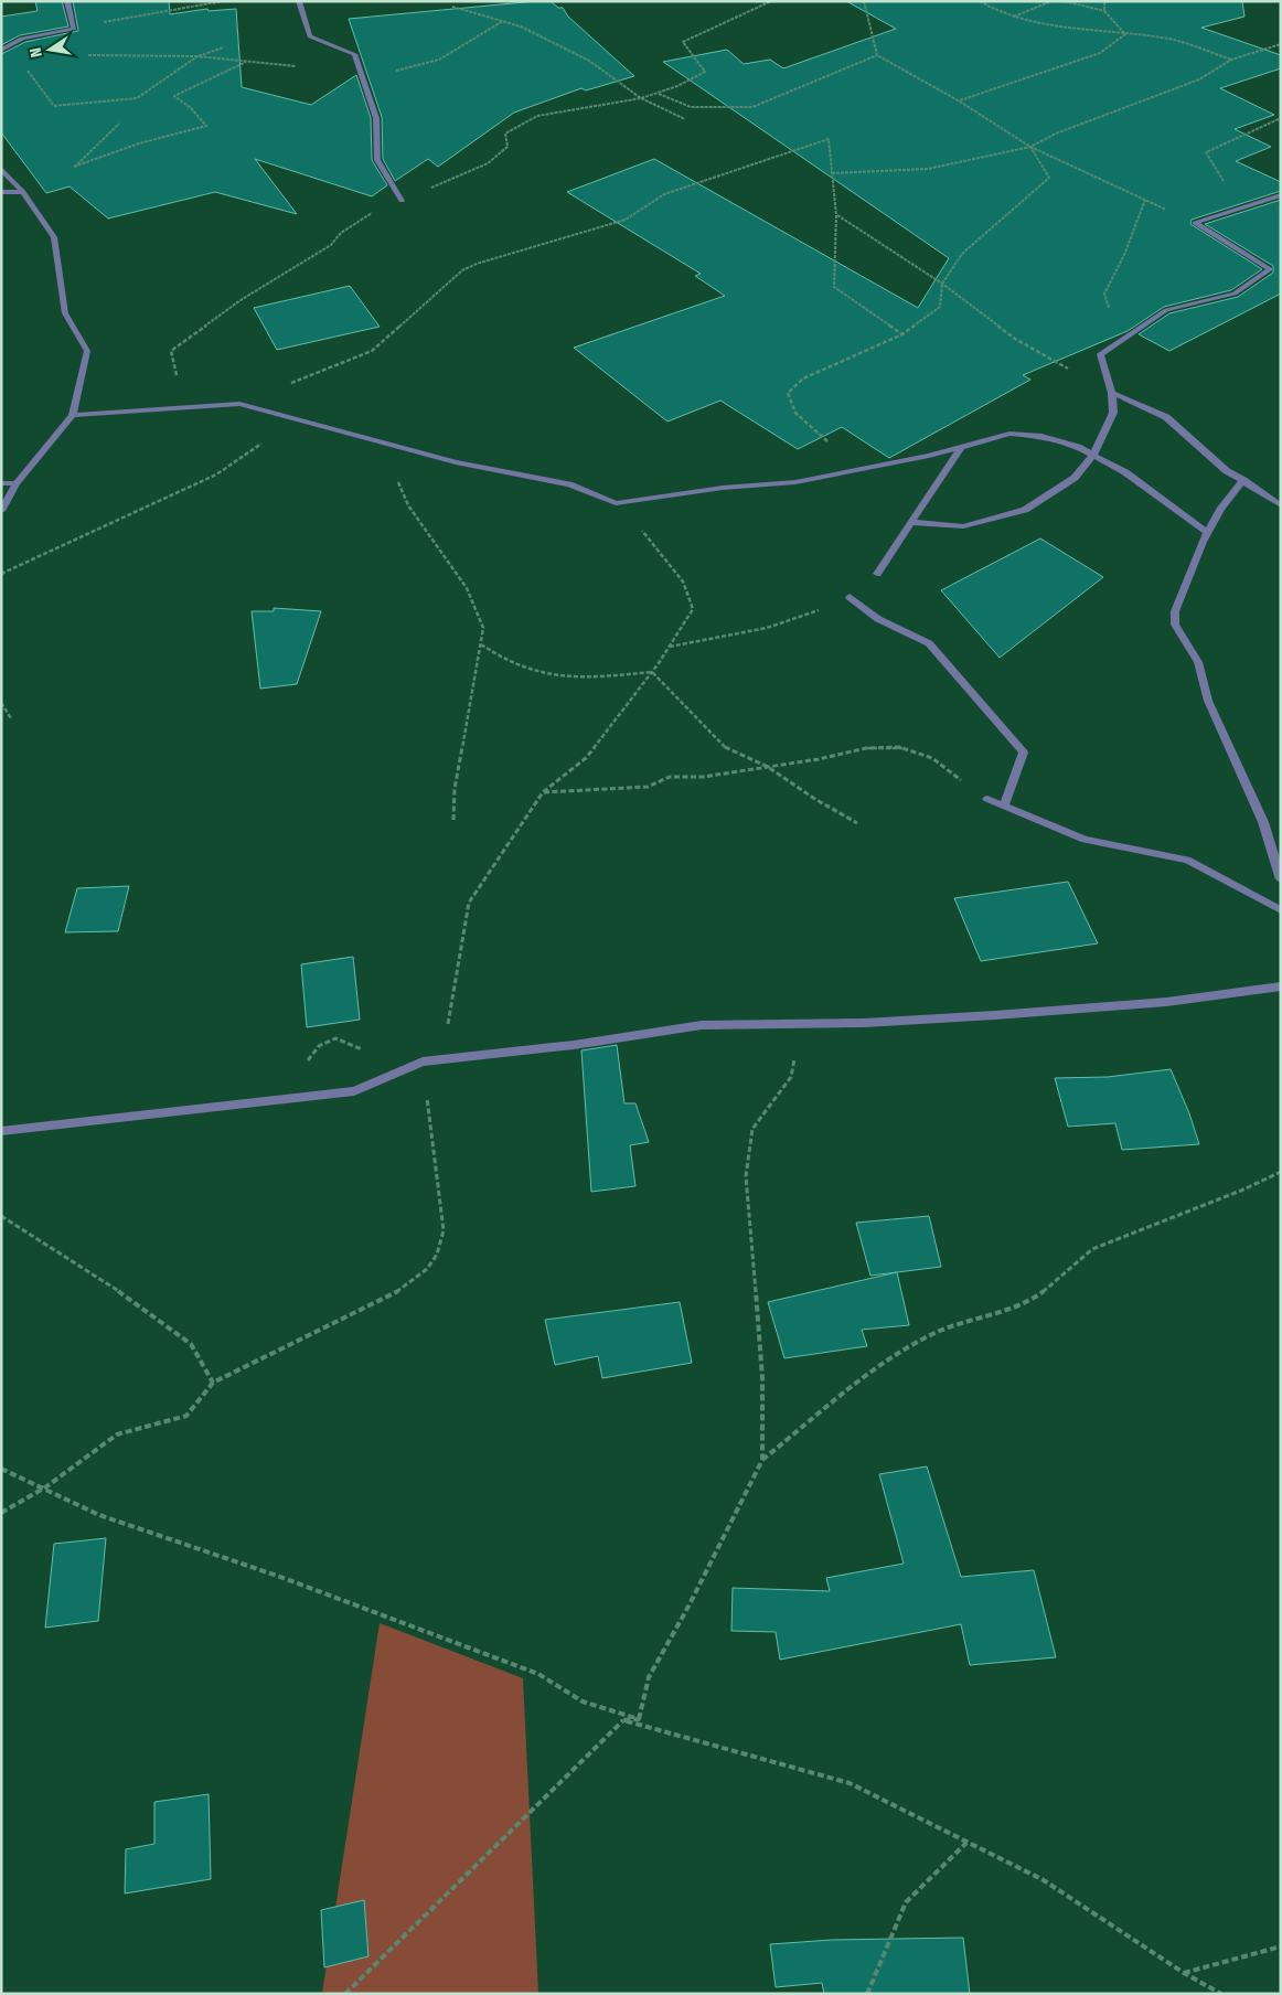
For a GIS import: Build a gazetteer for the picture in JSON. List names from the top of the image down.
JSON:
{
  "north": "left"
}
